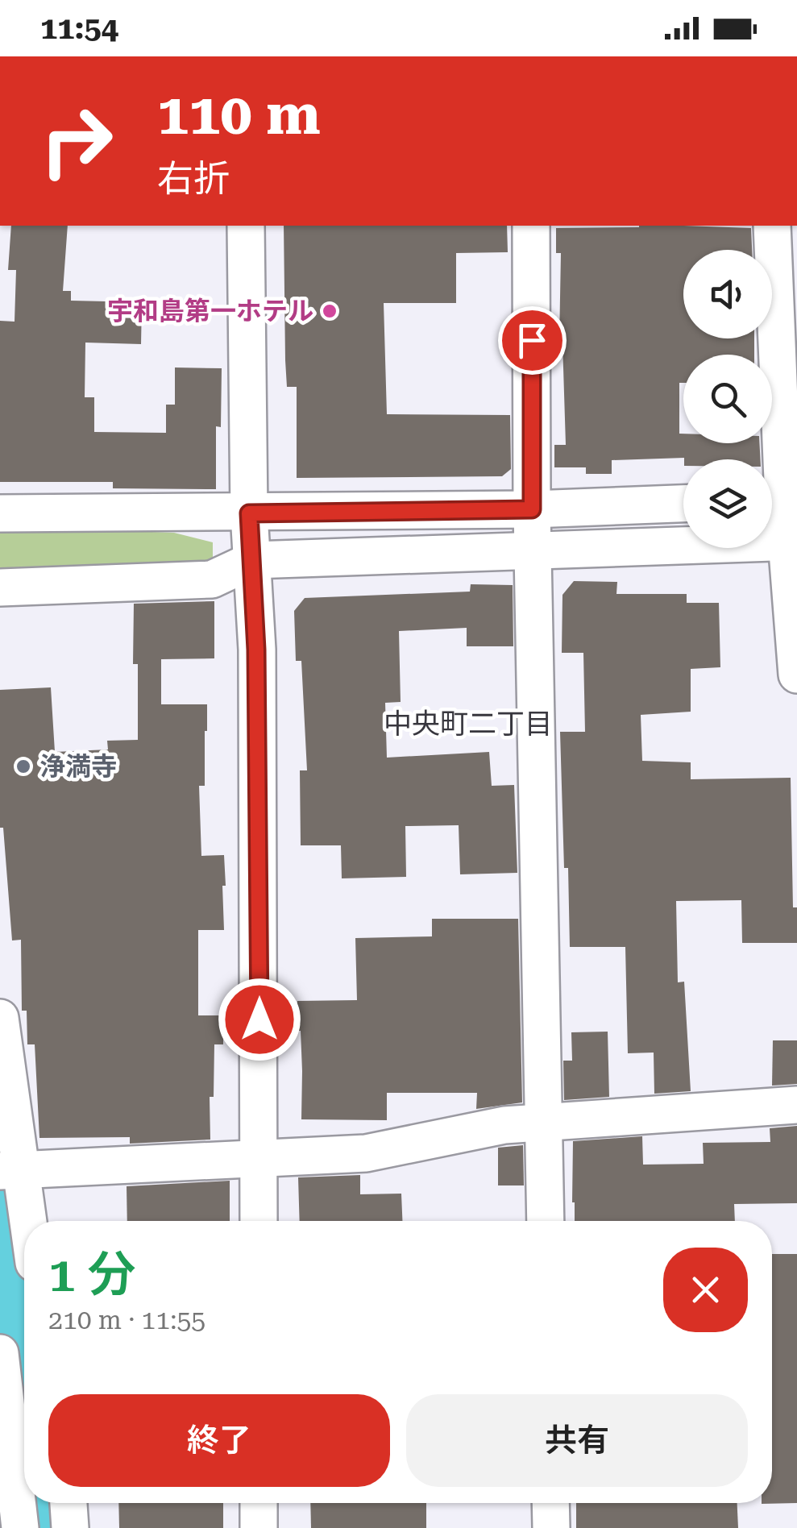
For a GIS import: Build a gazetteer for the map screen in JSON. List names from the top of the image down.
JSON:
{
  "districts": ["中央町二丁目"],
  "places": ["宇和島第一ホテル", "浄満寺"],
  "page": {
    "status": "11:54",
    "turn": ["110 m", "右折"],
    "heading": ["1 分", "210 m · 11:55"],
    "buttons": ["終了", "共有"]
  }
}
